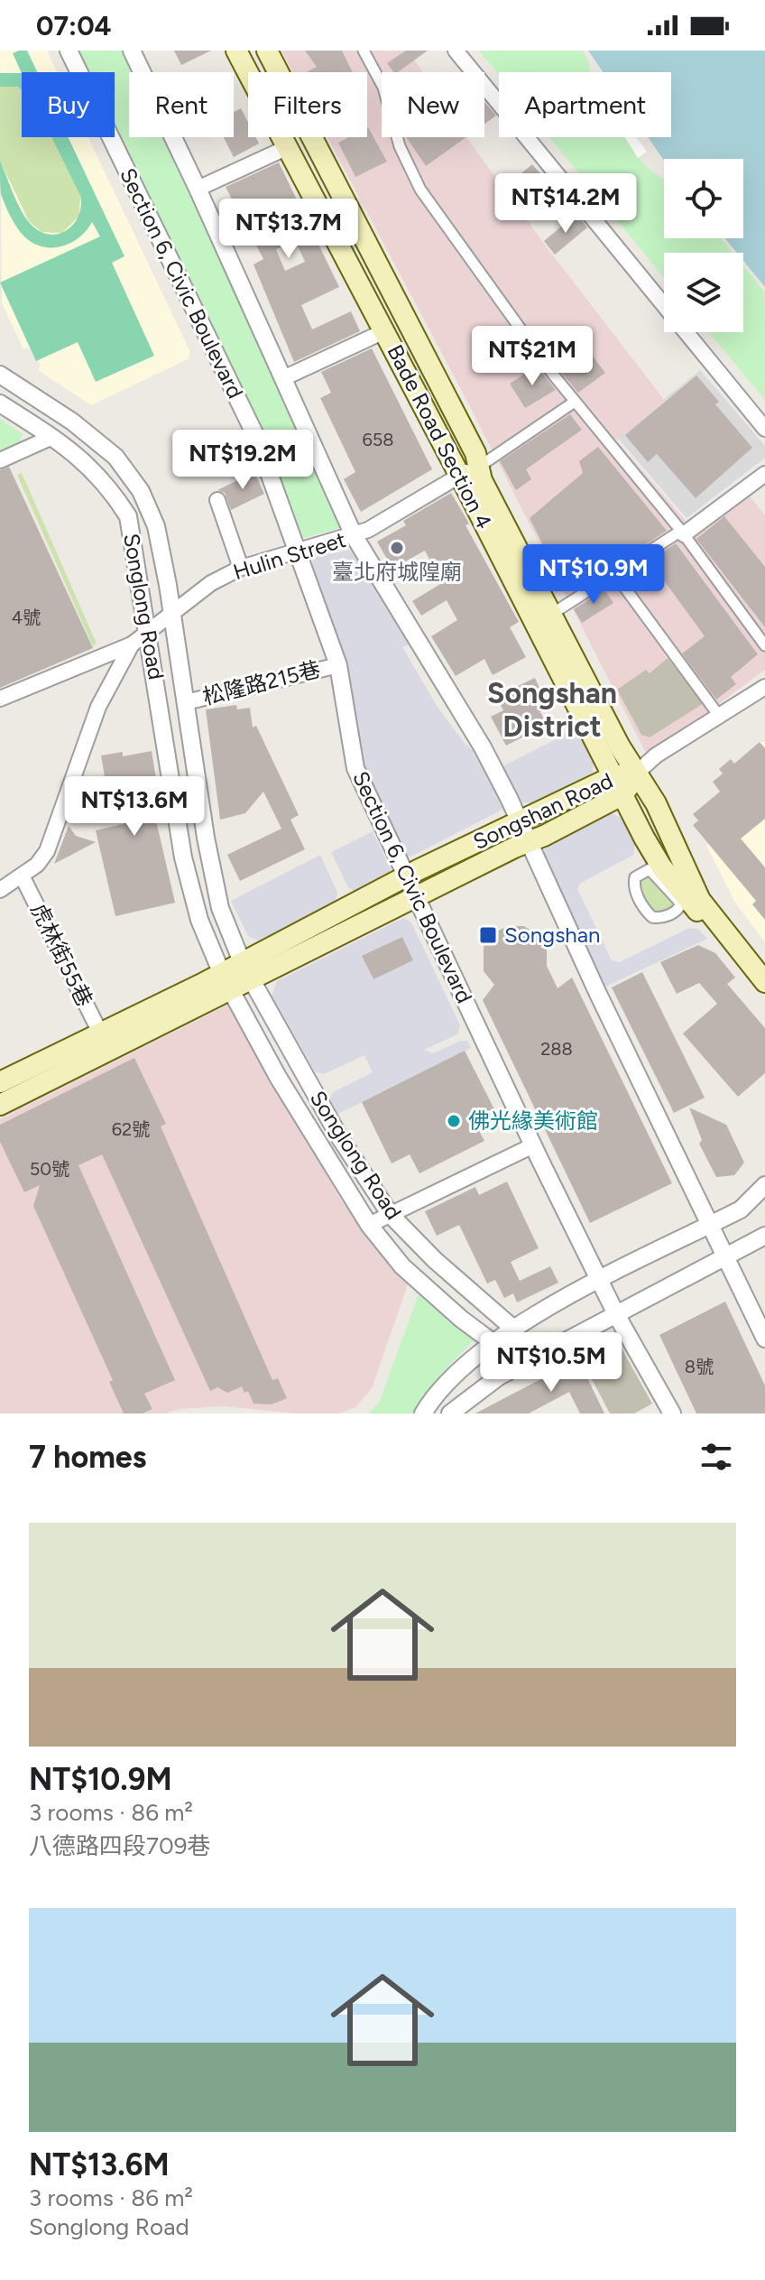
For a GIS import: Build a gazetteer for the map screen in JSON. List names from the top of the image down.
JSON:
{
  "streets": {
    "main road": ["Bade Road Section 4", "Songshan Road"],
    "street": [
      "Section 6, Civic Boulevard",
      "Hulin Street",
      "Songlong Road",
      "松隆路215巷",
      "虎林街55巷"
    ]
  },
  "crossings": [
    ["Section 6, Civic Boulevard", "Hulin Street"],
    ["Section 6, Civic Boulevard", "松隆路215巷"],
    ["Section 6, Civic Boulevard", "Songshan Road"],
    ["Bade Road Section 4", "Hulin Street"],
    ["Bade Road Section 4", "Songshan Road"],
    ["Hulin Street", "Songlong Road"],
    ["Hulin Street", "虎林街55巷"],
    ["Songlong Road", "松隆路215巷"],
    ["Songlong Road", "Songshan Road"],
    ["Songshan Road", "虎林街55巷"]
  ],
  "districts": ["Songshan District"],
  "places": {
    "other": ["臺北府城隍廟", "佛光緣美術館"],
    "transit": ["Songshan"]
  },
  "house_numbers": [
    "658",
    "4號",
    "288",
    "62號",
    "50號",
    "8號"
  ],
  "page": {
    "status": "07:04",
    "chip": [
      "Buy",
      "Rent",
      "Filters",
      "New",
      "Apartment"
    ],
    "price": [
      "NT$14.2M",
      "NT$13.7M",
      "NT$21M",
      "NT$19.2M",
      "NT$10.9M",
      "NT$13.6M",
      "NT$10.5M"
    ],
    "heading": "7 homes",
    "list": [
      {
        "name": "NT$10.9M",
        "note": "3 rooms · 86 m² · 八德路四段709巷"
      },
      {
        "name": "NT$13.6M",
        "note": "3 rooms · 86 m² · Songlong Road"
      }
    ]
  }
}
